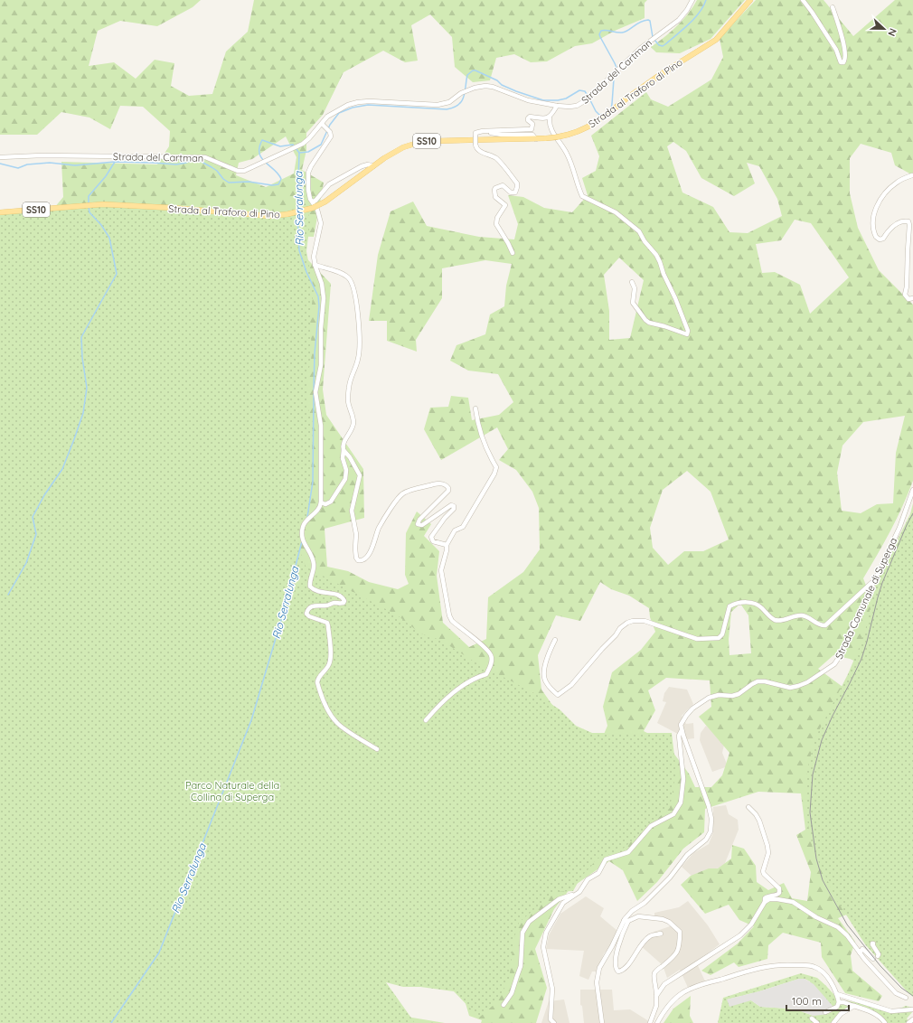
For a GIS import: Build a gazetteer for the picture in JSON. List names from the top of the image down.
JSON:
{
  "streets": {
    "main road": ["Strada al Traforo di Pino", "SS10"],
    "street": ["Strada del Cartman", "Strada Comunale di Superga"]
  },
  "water": ["Rio Serralunga"],
  "parks": ["Parco Naturale della Collina di Superga"],
  "scale_bar": "100 m",
  "north": "right"
}
